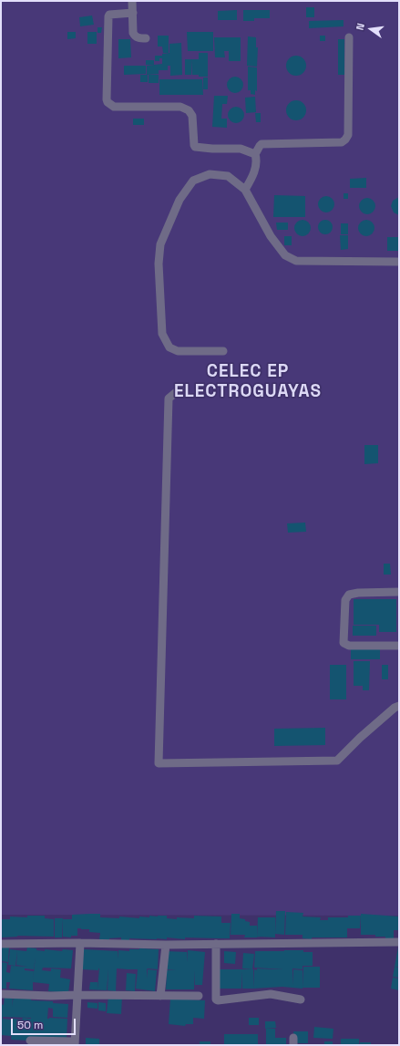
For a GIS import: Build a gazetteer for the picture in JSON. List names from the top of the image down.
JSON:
{
  "districts": ["CELEC EP ELECTROGUAYAS"],
  "scale_bar": "50 m",
  "north": "left"
}
